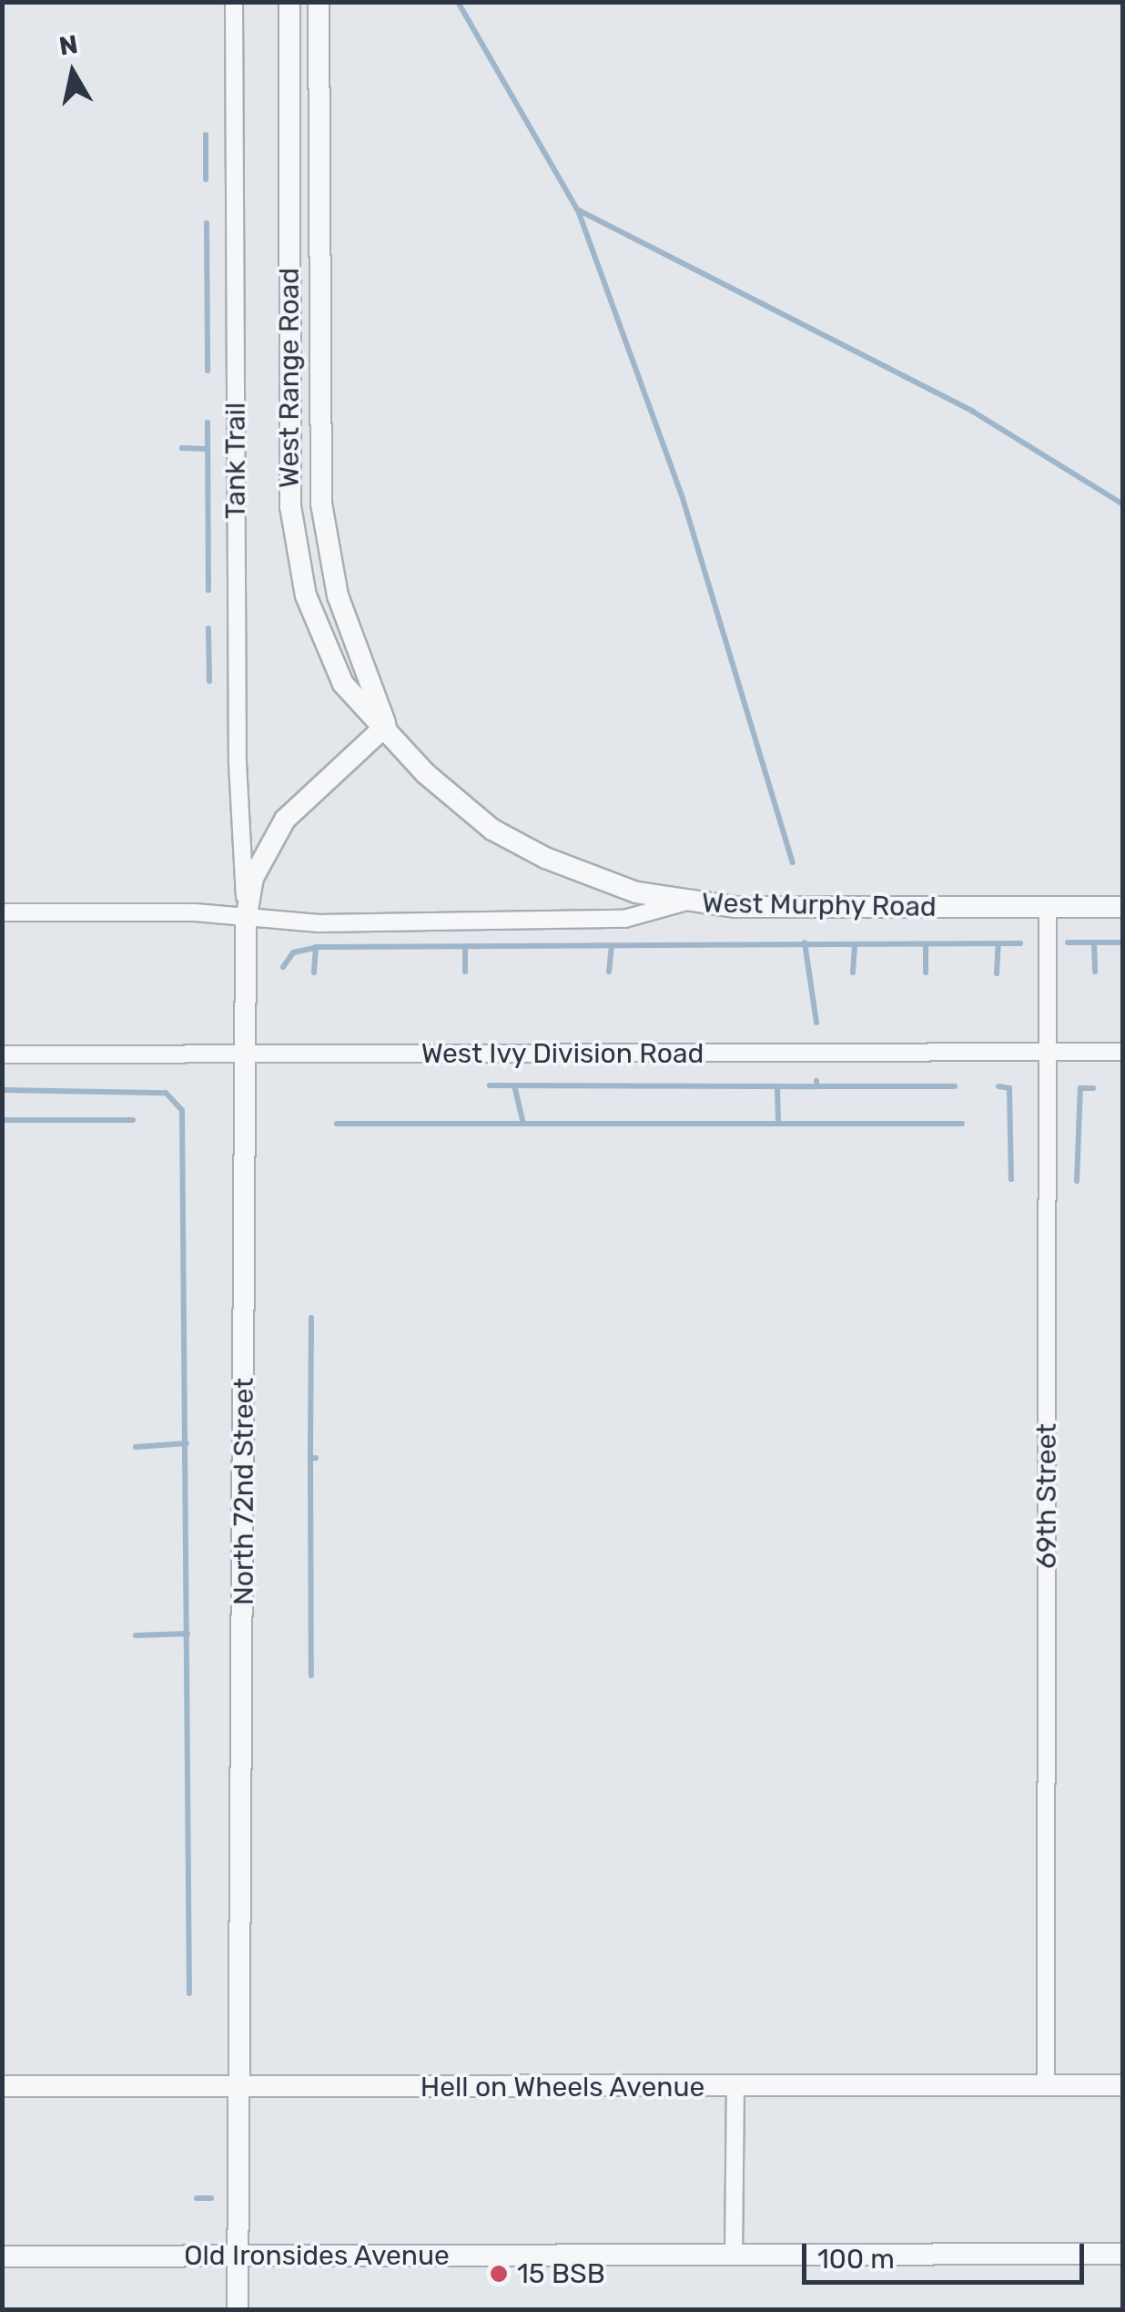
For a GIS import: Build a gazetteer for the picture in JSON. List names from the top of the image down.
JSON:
{
  "streets": {
    "street": [
      "West Range Road",
      "Tank Trail",
      "West Murphy Road",
      "West Ivy Division Road",
      "North 72nd Street",
      "69th Street",
      "Hell on Wheels Avenue",
      "Old Ironsides Avenue"
    ]
  },
  "crossings": [
    ["West Range Road", "West Murphy Road"],
    ["West Range Road", "North 72nd Street"],
    ["Tank Trail", "West Murphy Road"],
    ["Tank Trail", "North 72nd Street"],
    ["West Murphy Road", "North 72nd Street"],
    ["West Murphy Road", "69th Street"],
    ["West Ivy Division Road", "North 72nd Street"],
    ["West Ivy Division Road", "69th Street"],
    ["North 72nd Street", "Hell on Wheels Avenue"],
    ["North 72nd Street", "Old Ironsides Avenue"],
    ["69th Street", "Hell on Wheels Avenue"]
  ],
  "places": ["15 BSB"],
  "scale_bar": "100 m",
  "north": "top"
}
